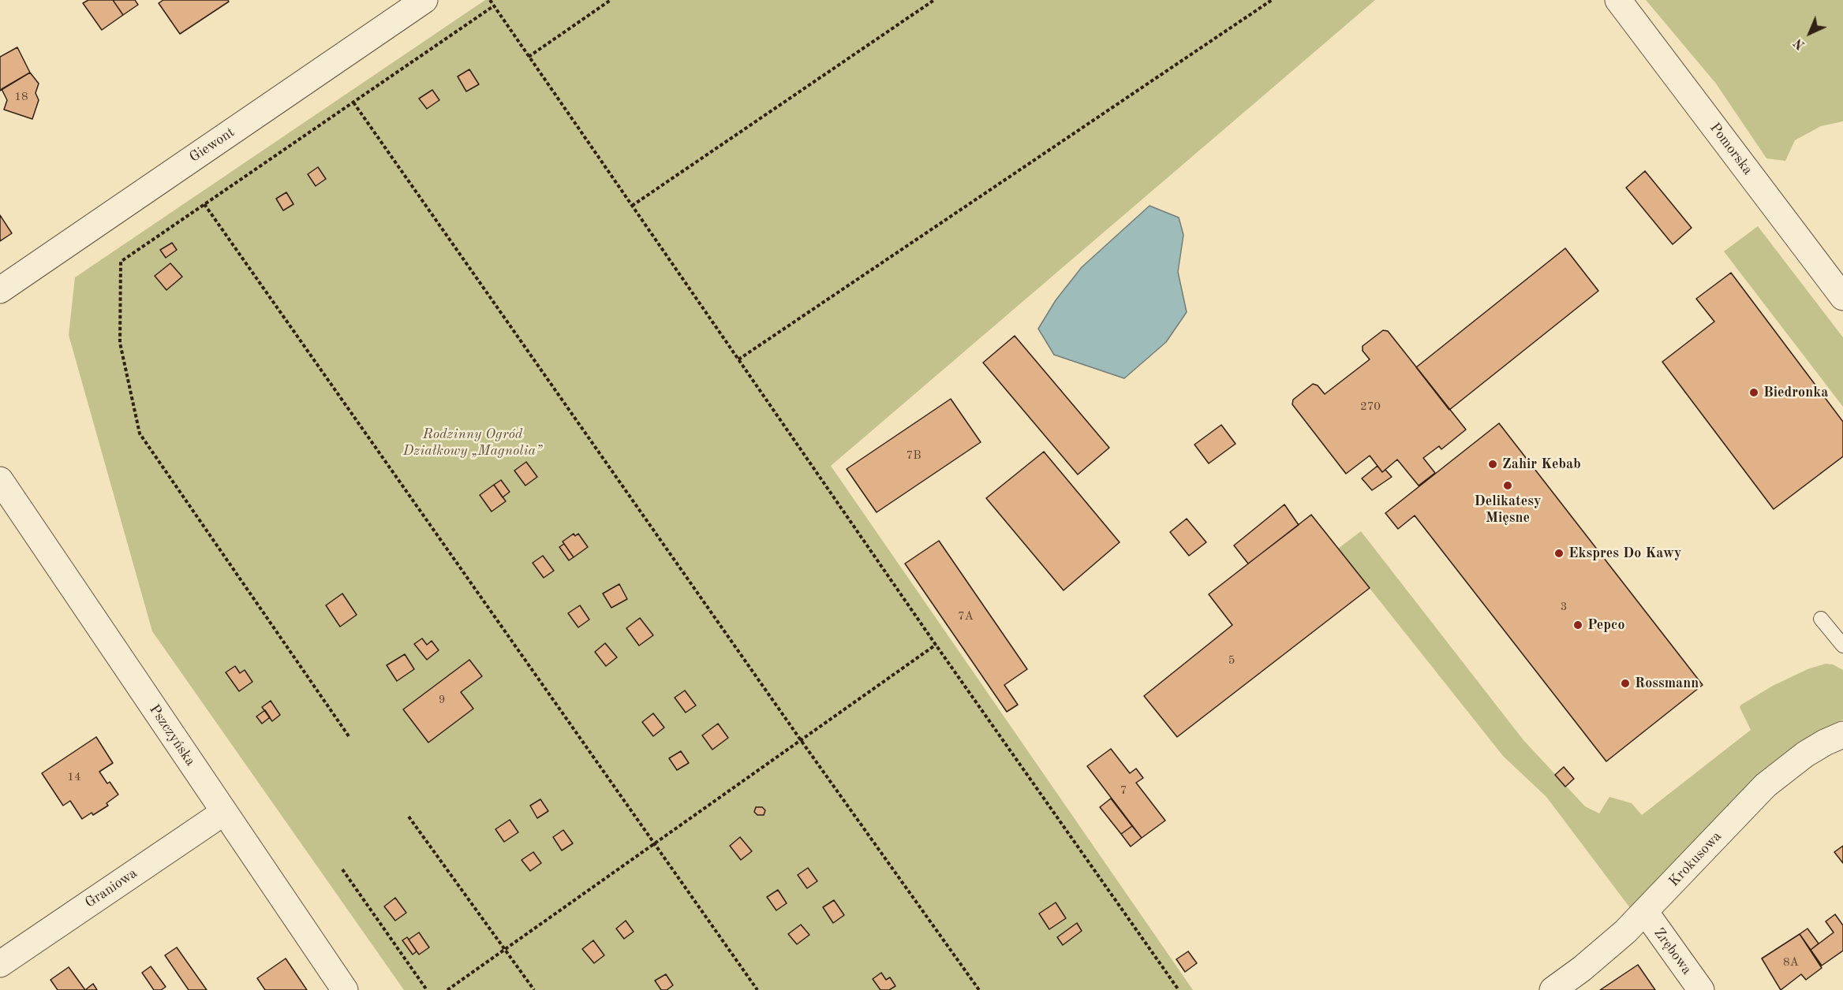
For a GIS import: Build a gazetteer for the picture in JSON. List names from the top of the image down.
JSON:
{
  "streets": {
    "street": [
      "Giewont",
      "Pomorska",
      "Pszczyńska",
      "Krokusowa",
      "Graniowa",
      "Zrębowa"
    ]
  },
  "crossings": [
    ["Pszczyńska", "Graniowa"],
    ["Krokusowa", "Zrębowa"]
  ],
  "parks": ["Rodzinny Ogród Działkowy „Magnolia”"],
  "places": [
    "Biedronka",
    "Zahir Kebab",
    "Delikatesy Mięsne",
    "Ekspres Do Kawy",
    "Pepco",
    "Rossmann"
  ],
  "house_numbers": [
    "18",
    "270",
    "7B",
    "3",
    "7A",
    "5",
    "9",
    "14",
    "7",
    "8A"
  ],
  "north": "bottom left"
}
